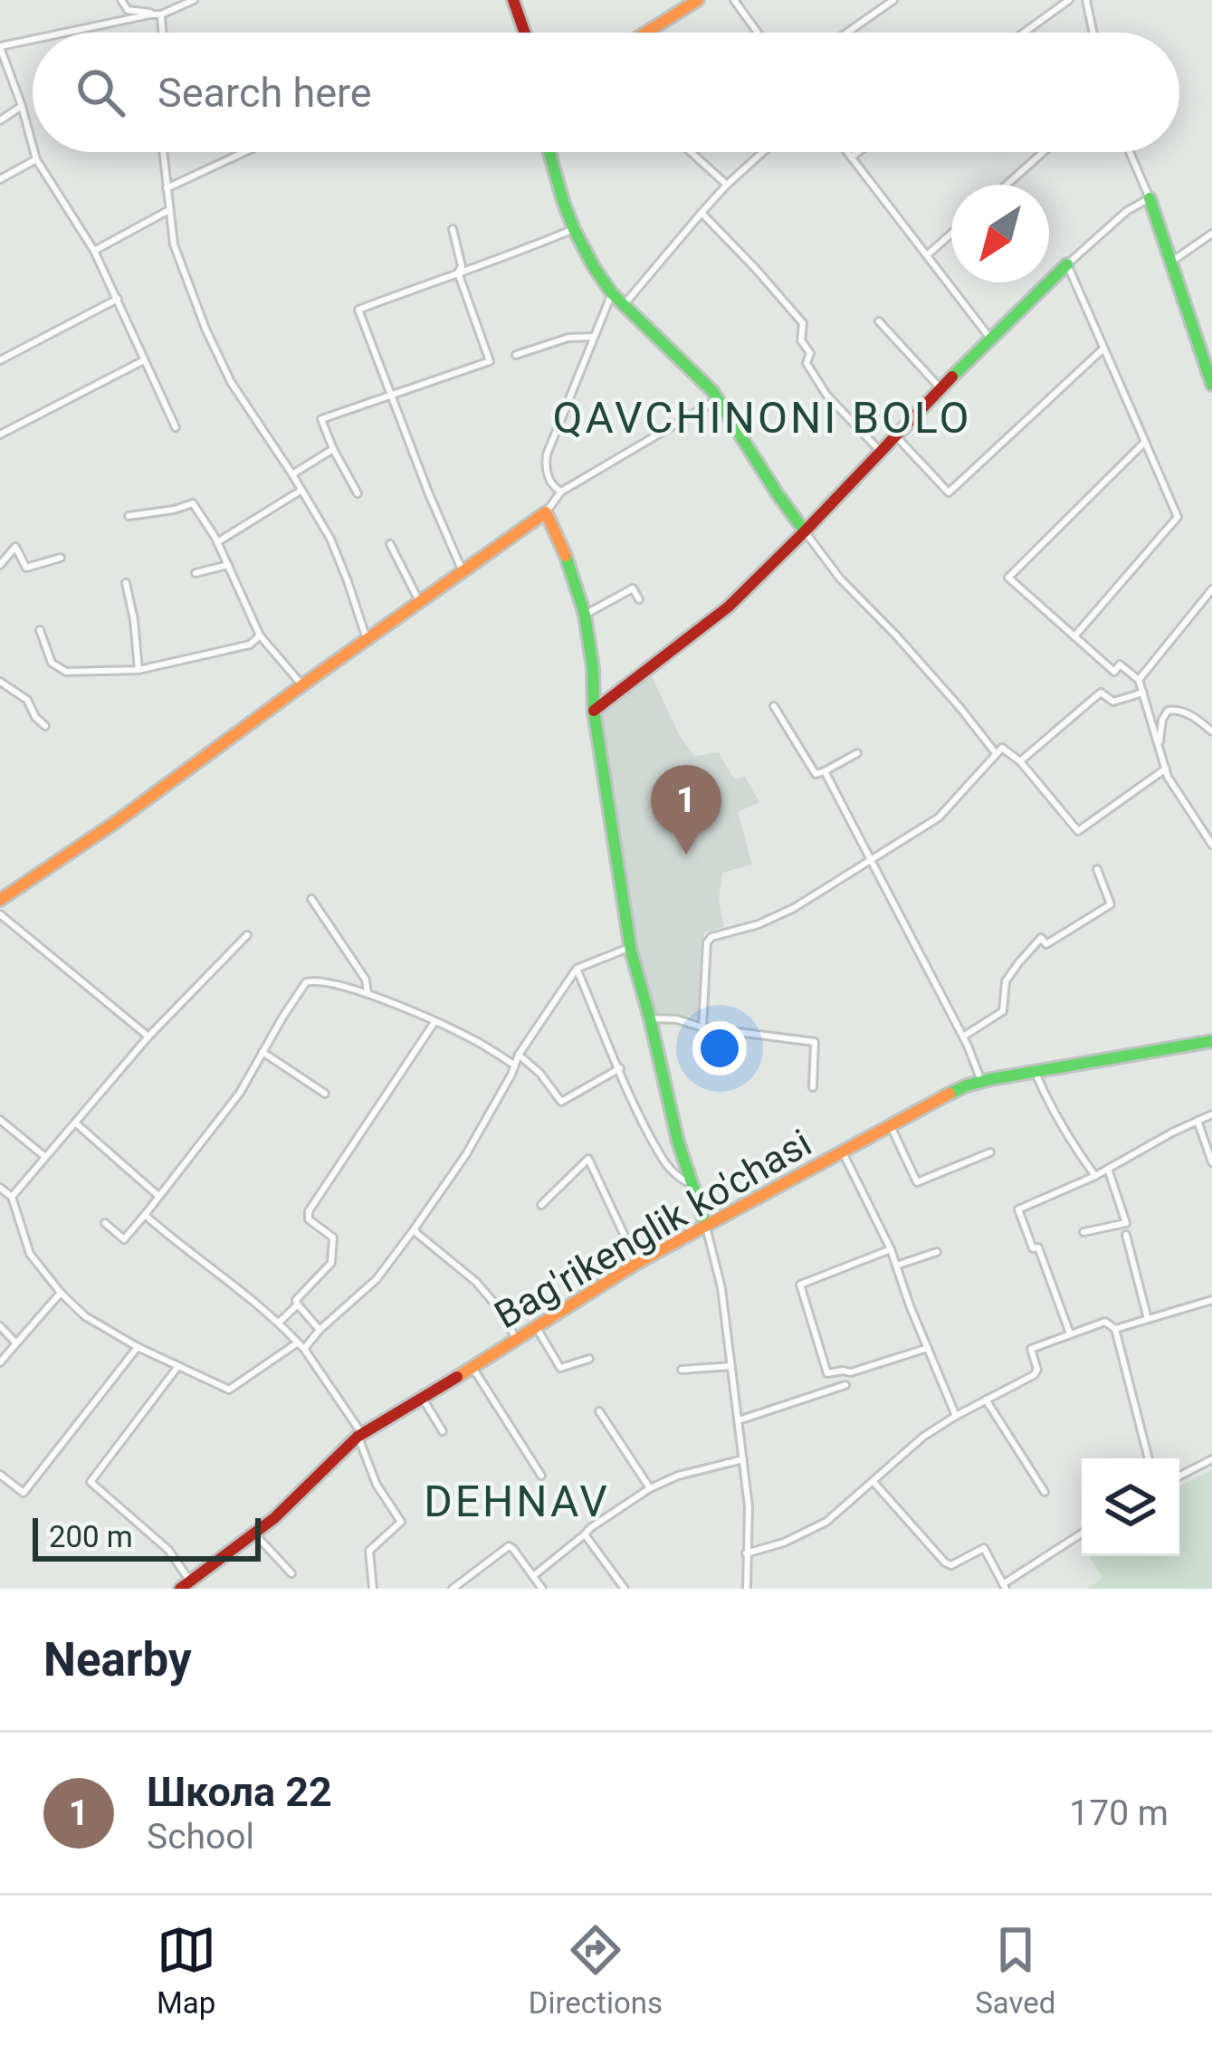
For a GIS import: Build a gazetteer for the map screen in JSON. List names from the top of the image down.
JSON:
{
  "streets": {
    "street": ["Bag'rikenglik ko'chasi"]
  },
  "districts": ["QAVCHINONI BOLO", "DEHNAV"],
  "scale_bar": "200 m",
  "north": "bottom left",
  "page": {
    "search": "Search here",
    "pins": "1",
    "scale": "200 m",
    "heading": "Nearby",
    "list": [
      {
        "mark": "1",
        "name": "Школа 22",
        "note": "School",
        "value": "170 m"
      }
    ],
    "nav": ["Map", "Directions", "Saved"]
  }
}
